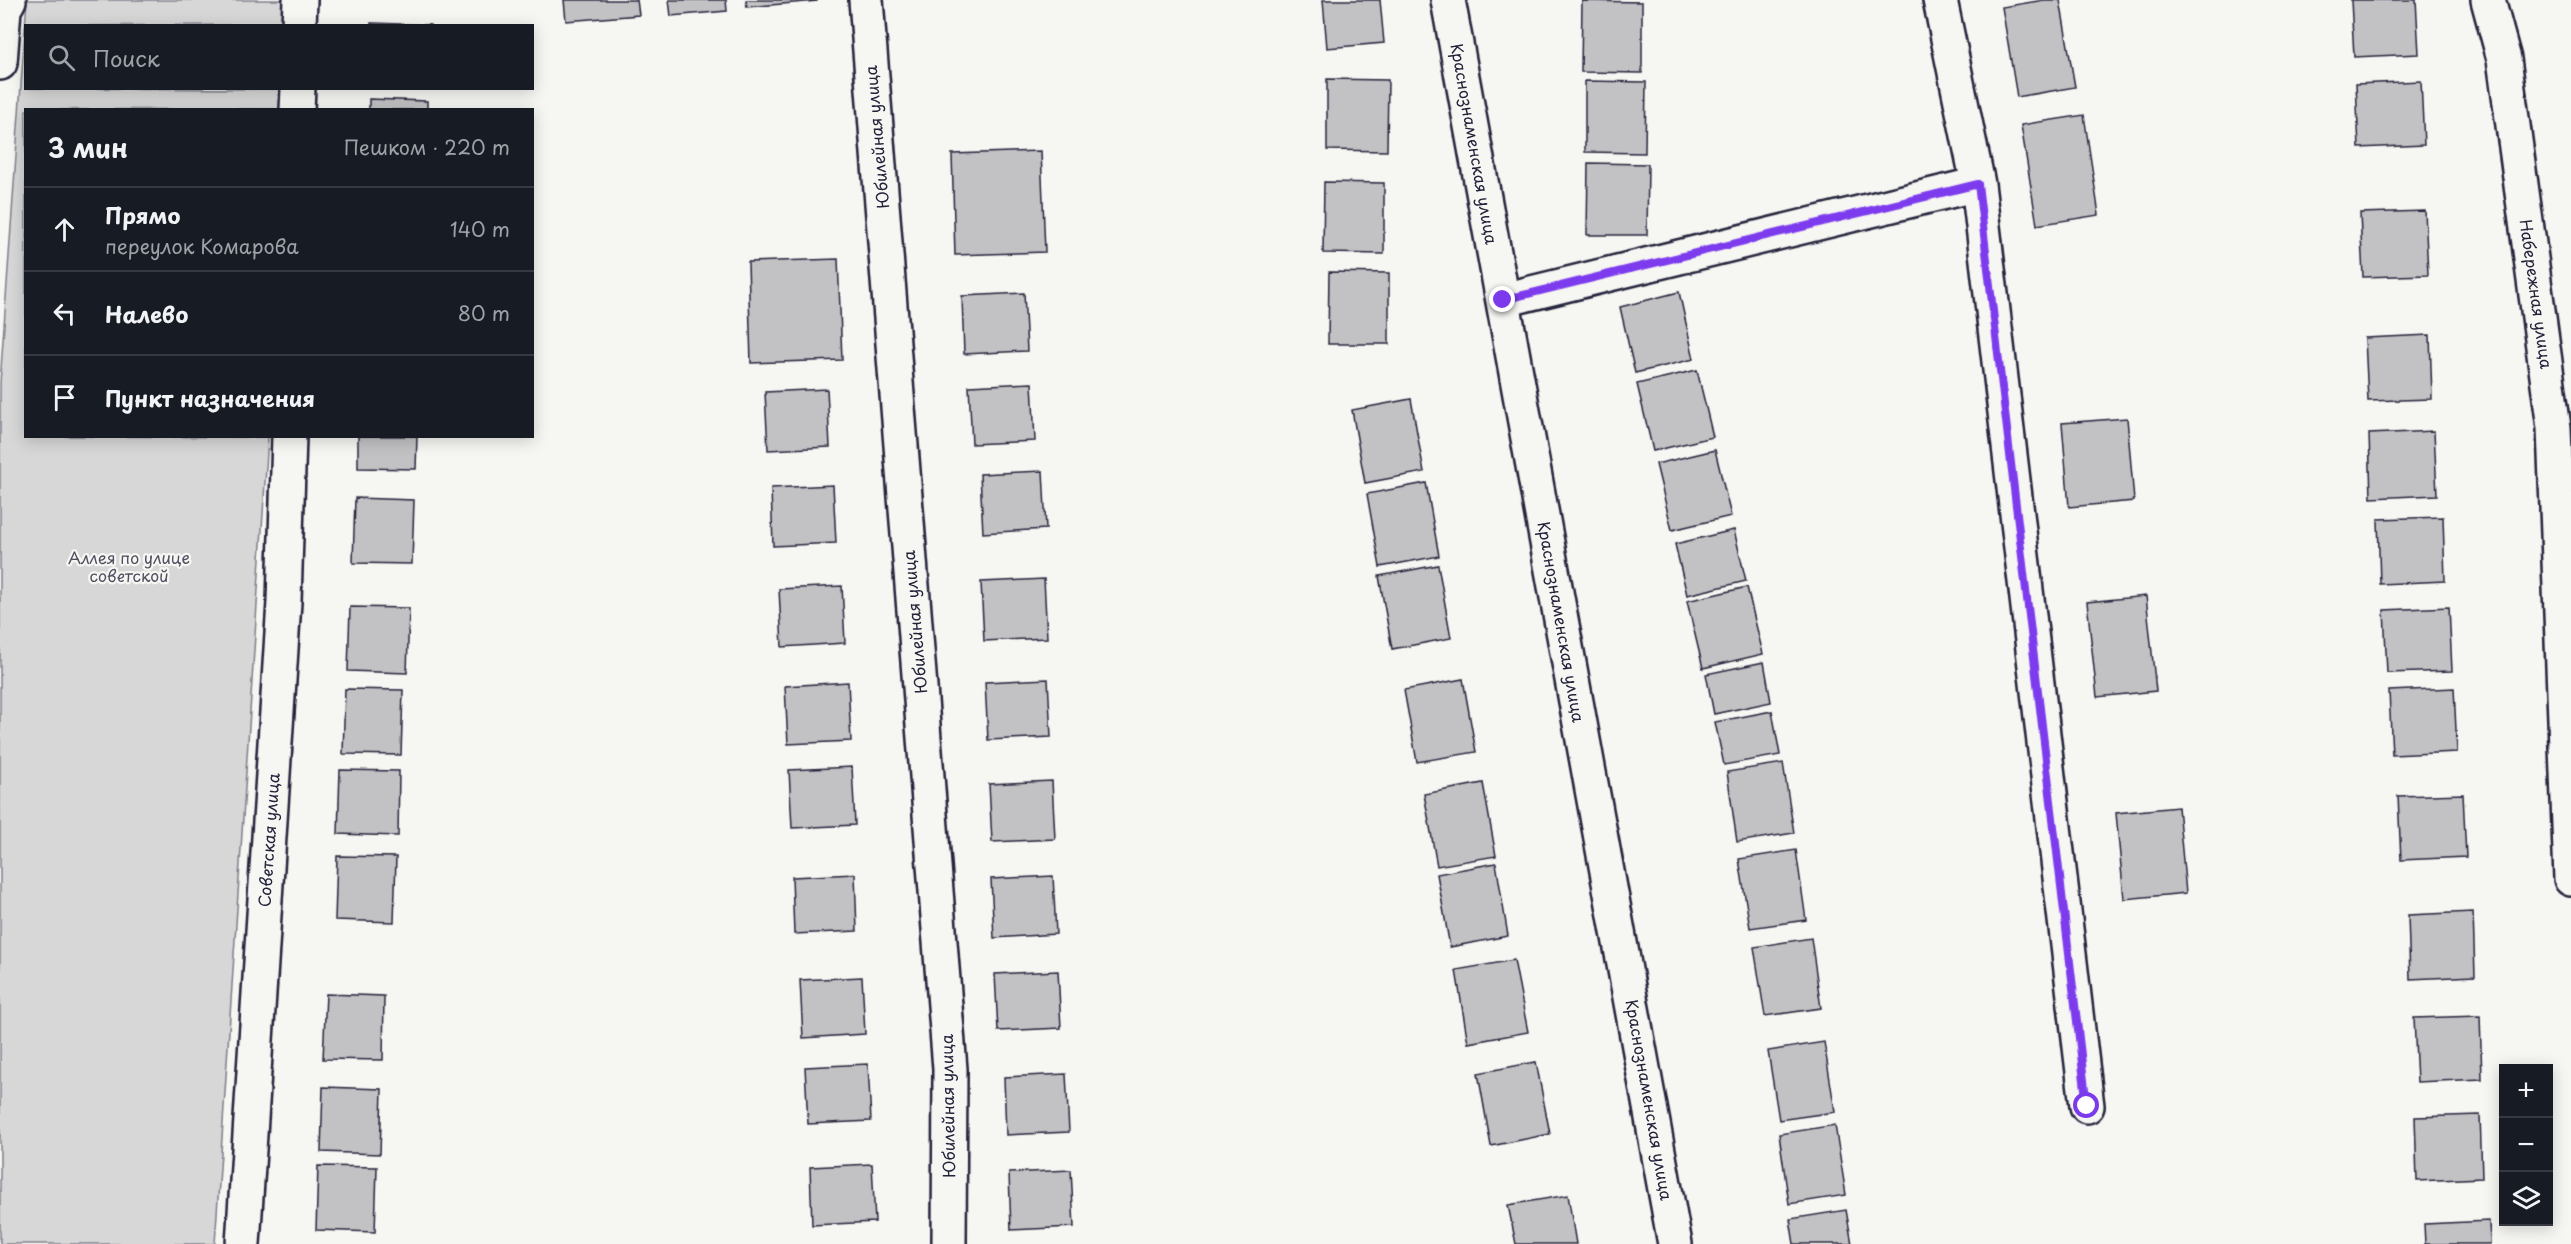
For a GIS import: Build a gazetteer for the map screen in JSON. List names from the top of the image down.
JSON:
{
  "streets": {
    "street": [
      "Юбилейная улица",
      "Краснознаменская улица",
      "Набережная улица",
      "Советская улица"
    ]
  },
  "parks": ["Аллея по улице советской"],
  "page": {
    "search": "Поиск",
    "heading": ["3 мин", "Пешком · 220 m"],
    "list": [
      ["Прямо", "переулок Комарова", "140 m"],
      ["Налево", "80 m"],
      "Пункт назначения"
    ],
    "map_buttons": ["+", "−"]
  }
}
